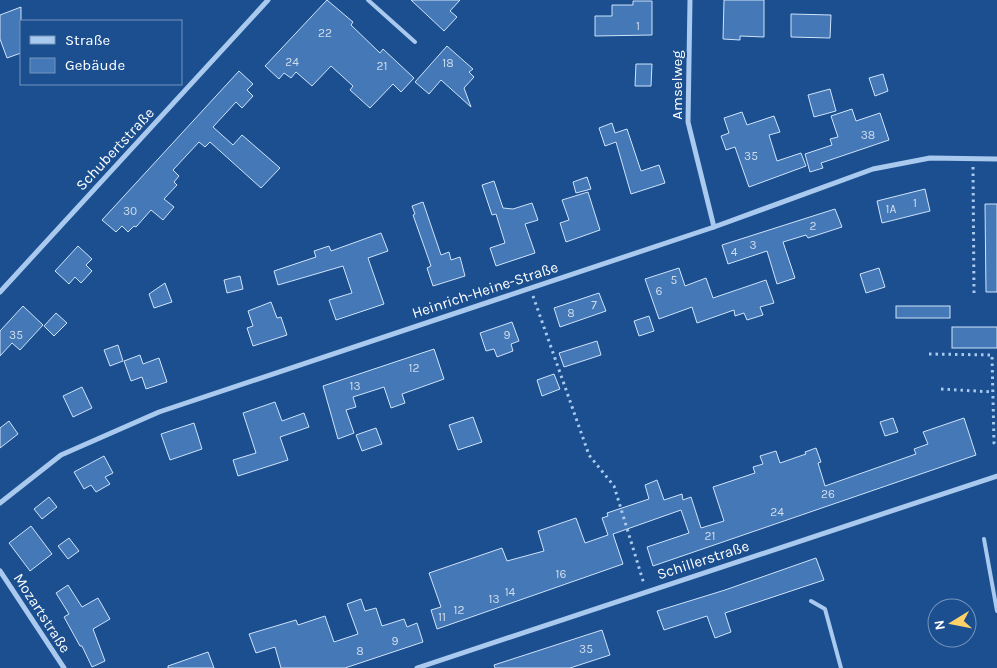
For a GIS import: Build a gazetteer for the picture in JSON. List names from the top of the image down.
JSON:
{
  "streets": {
    "street": [
      "Amselweg",
      "Schubertstraße",
      "Heinrich-Heine-Straße",
      "Schillerstraße",
      "Mozartstraße"
    ]
  },
  "crossings": [
    ["Amselweg", "Heinrich-Heine-Straße"]
  ],
  "house_numbers": [
    "1",
    "22",
    "24",
    "18",
    "21",
    "38",
    "35",
    "1",
    "1A",
    "30",
    "2",
    "3",
    "4",
    "5",
    "6",
    "7",
    "8",
    "35",
    "9",
    "12",
    "13",
    "26",
    "24",
    "21",
    "16",
    "14",
    "13",
    "12",
    "11",
    "9",
    "35",
    "8"
  ],
  "legend": ["Straße", "Gebäude"],
  "north": "left"
}
